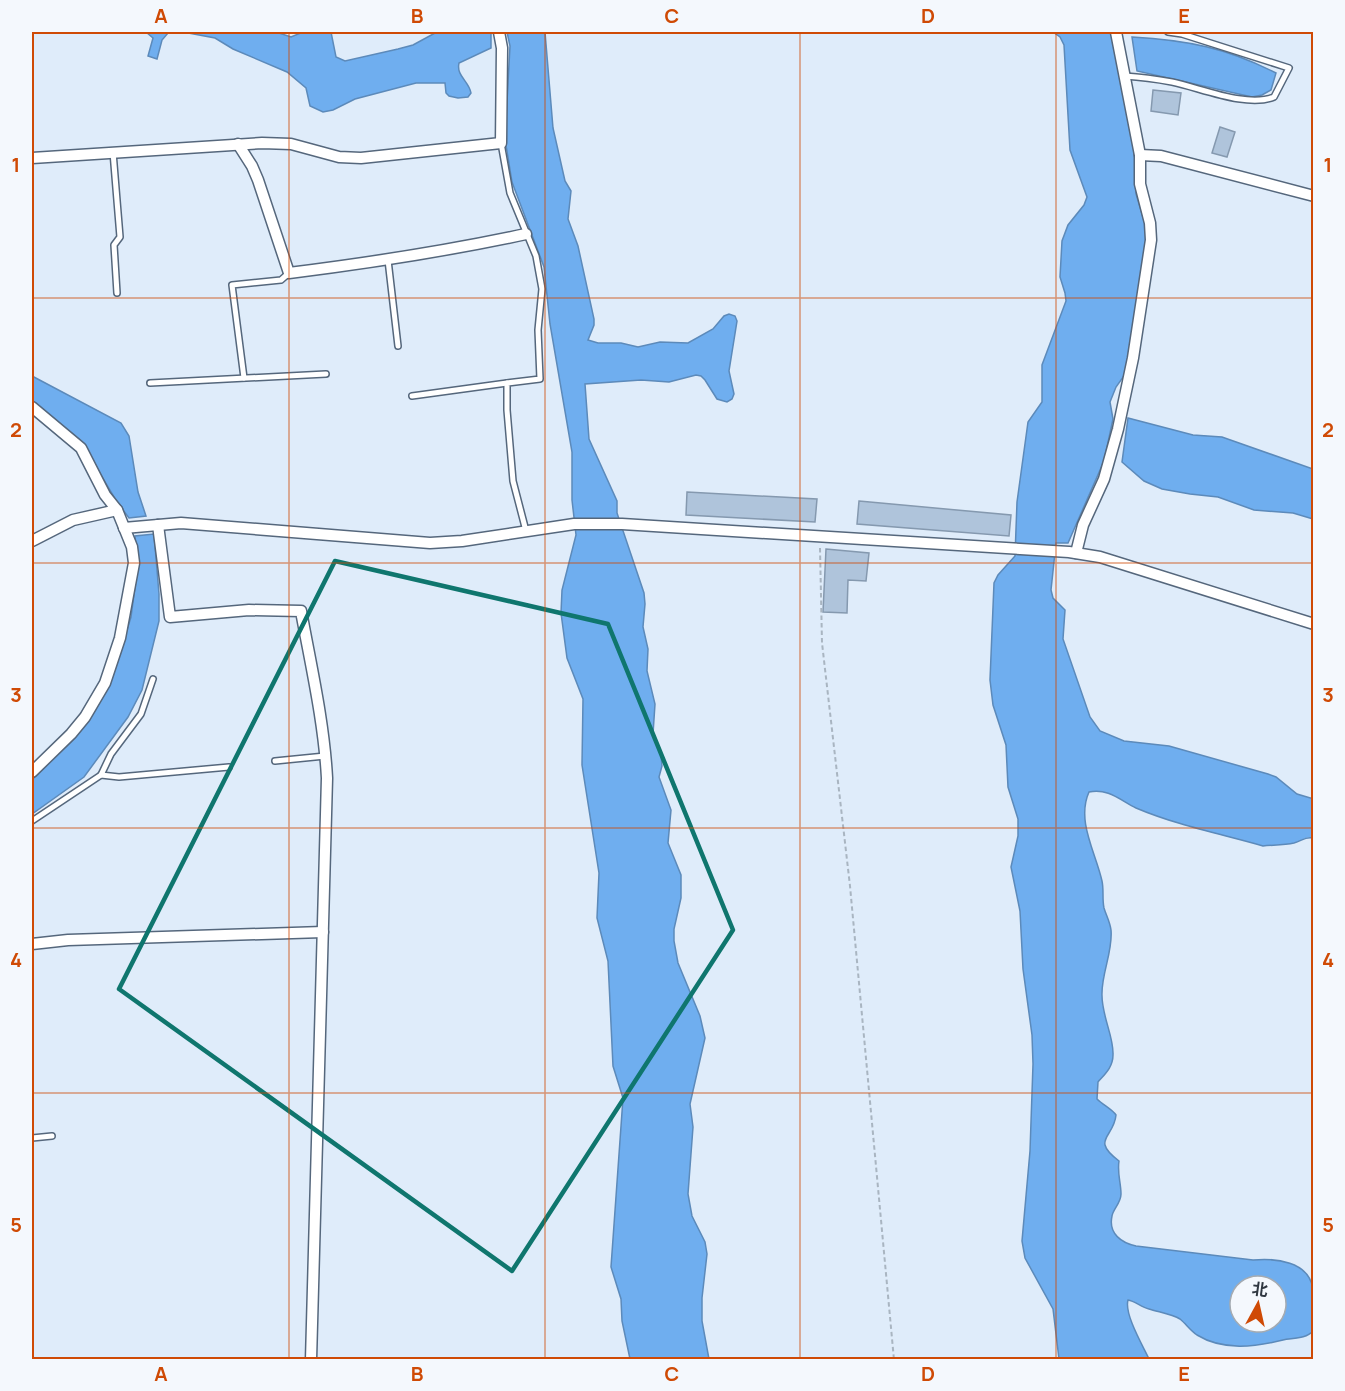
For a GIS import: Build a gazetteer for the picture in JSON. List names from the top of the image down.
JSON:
{
  "north": "top",
  "grid": {
    "columns": [
      "A",
      "B",
      "C",
      "D",
      "E"
    ],
    "rows": [
      "1",
      "2",
      "3",
      "4",
      "5"
    ]
  }
}
